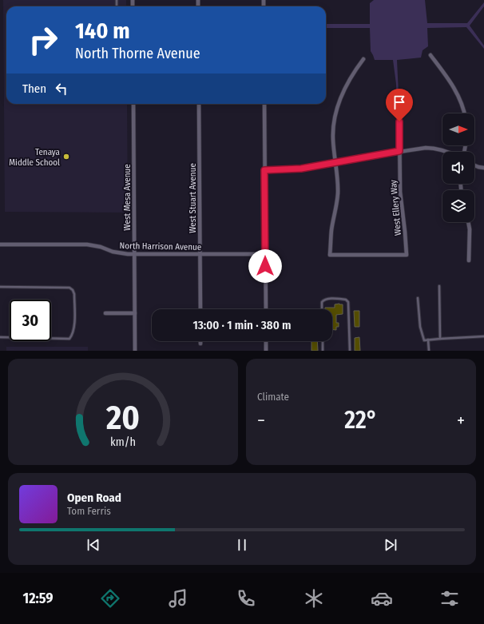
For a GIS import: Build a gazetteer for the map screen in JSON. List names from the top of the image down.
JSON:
{
  "streets": {
    "street": [
      "West Mesa Avenue",
      "West Stuart Avenue",
      "West Ellery Way",
      "North Harrison Avenue"
    ]
  },
  "crossings": [
    ["West Mesa Avenue", "North Harrison Avenue"],
    ["West Stuart Avenue", "North Harrison Avenue"]
  ],
  "places": ["Tenaya Middle School"],
  "north": "right",
  "page": {
    "turn": ["140 m", "North Thorne Avenue"],
    "then": "Then",
    "limit": "30",
    "trip": "13:00 · 1 min · 380 m",
    "tile": "Climate",
    "heat": ["−", "22°", "+"],
    "song": ["Open Road", "Tom Ferris"],
    "tabs": "12:59",
    "gauge": ["20", "km/h"]
  }
}
